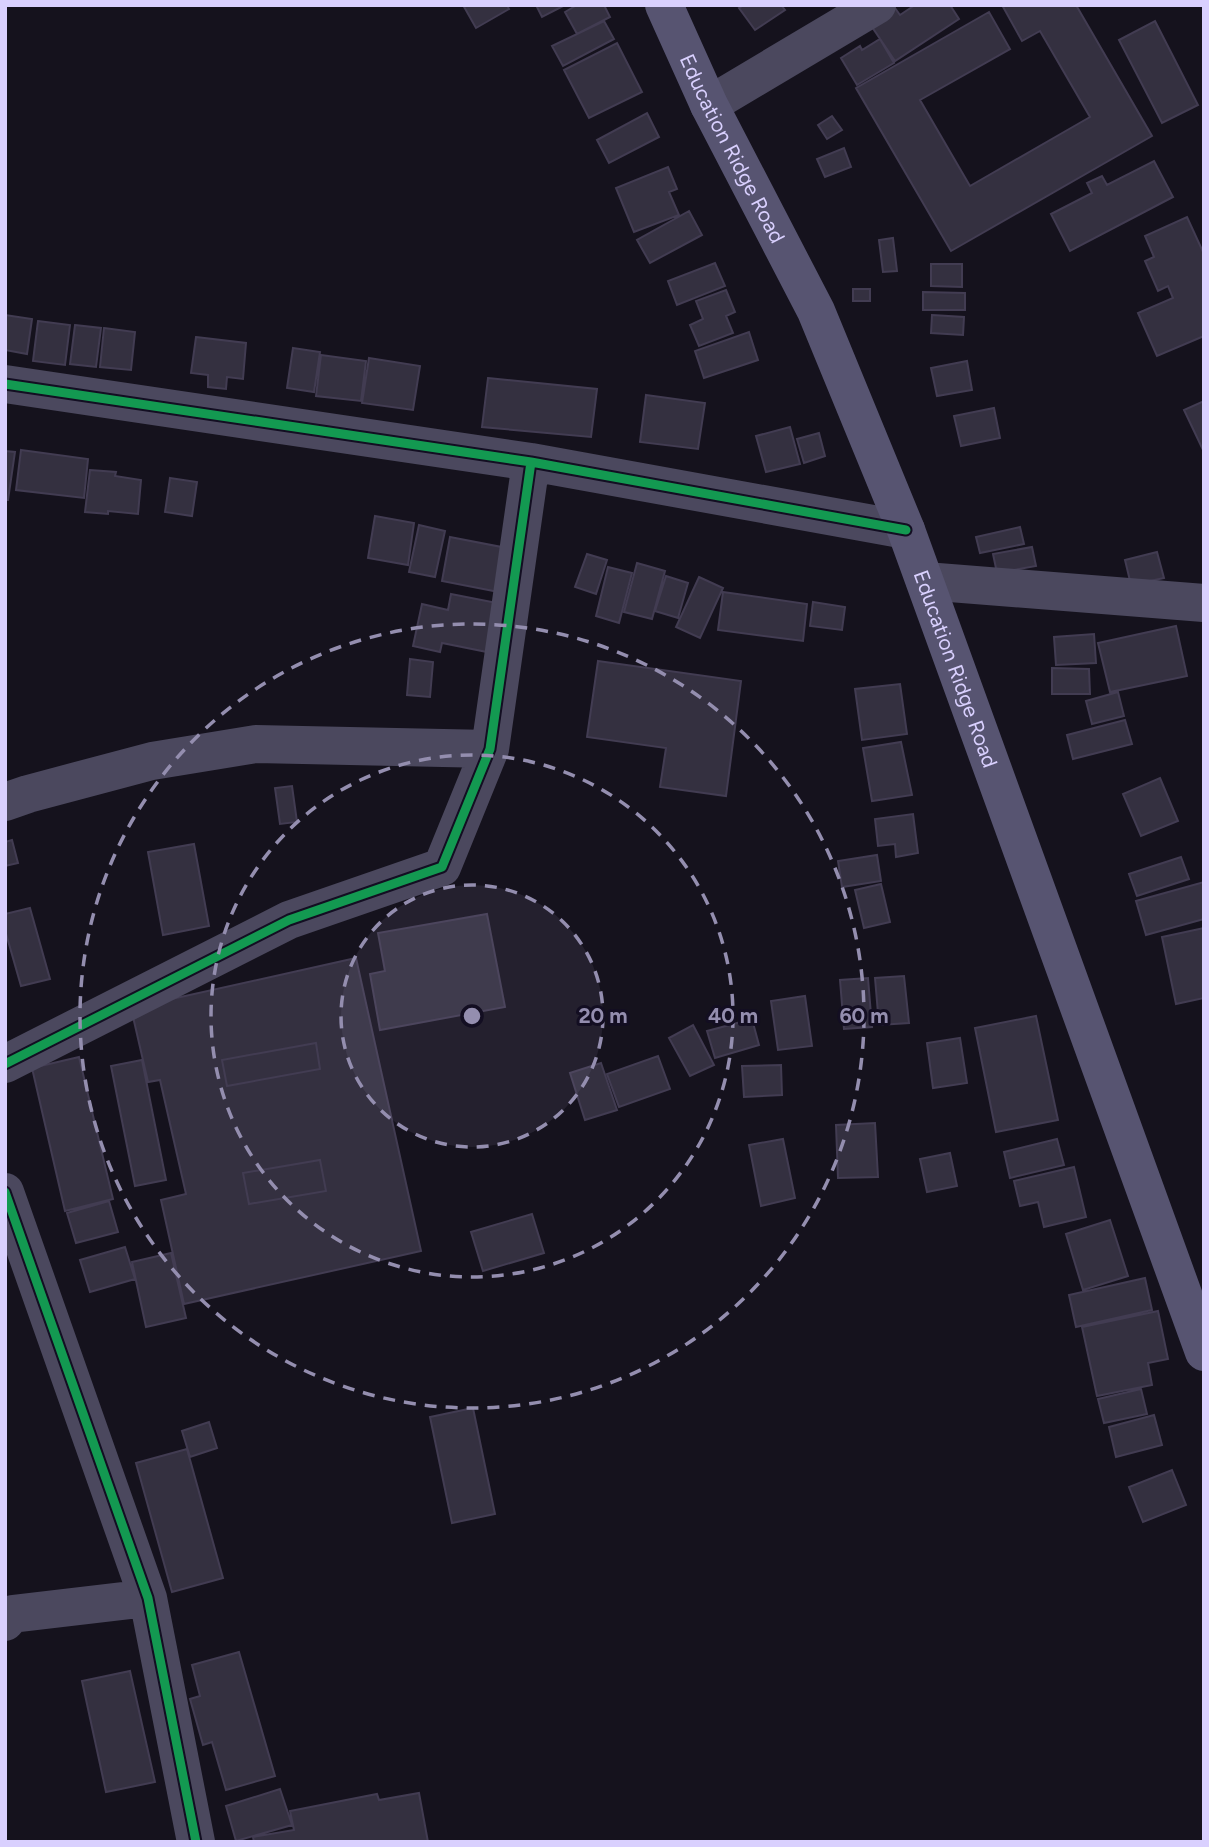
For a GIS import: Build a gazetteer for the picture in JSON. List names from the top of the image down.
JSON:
{
  "streets": {
    "main road": ["Education Ridge Road"]
  },
  "rings": ["20 m", "40 m", "60 m"]
}
